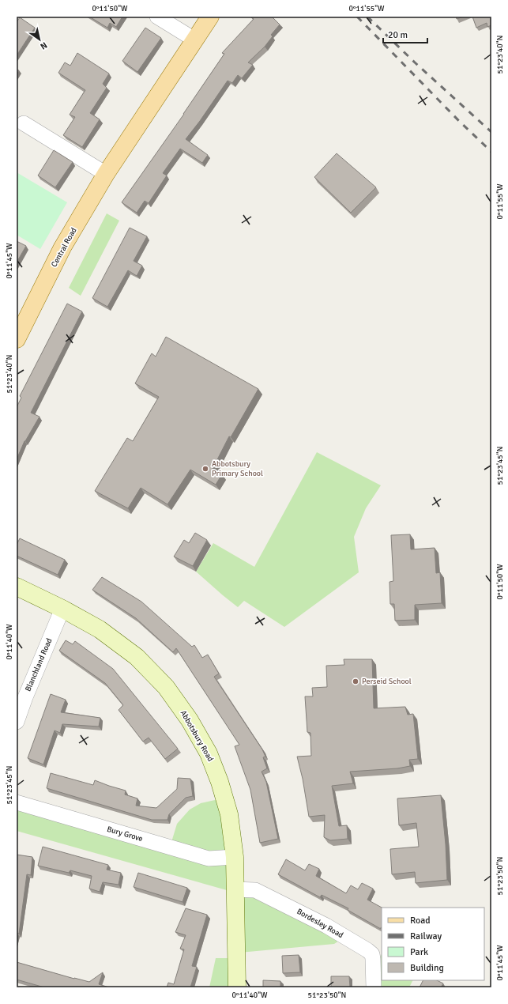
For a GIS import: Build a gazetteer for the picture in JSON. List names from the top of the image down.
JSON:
{
  "streets": {
    "main road": ["Central Road"],
    "street": [
      "Blanchland Road",
      "Abbotsbury Road",
      "Bury Grove",
      "Bordesley Road"
    ]
  },
  "crossings": [
    ["Blanchland Road", "Abbotsbury Road"],
    ["Abbotsbury Road", "Bury Grove"],
    ["Abbotsbury Road", "Bordesley Road"]
  ],
  "places": ["Abbotsbury Primary School", "Perseid School"],
  "legend": [
    "Road",
    "Railway",
    "Park",
    "Building"
  ],
  "scale_bar": "20 m",
  "north": "bottom right",
  "coordinates": [
    "0°11'50\"W",
    "0°11'55\"W",
    "51°23'40\"N",
    "0°11'45\"W",
    "51°23'45\"N",
    "0°11'40\"W",
    "51°23'50\"N"
  ]
}
